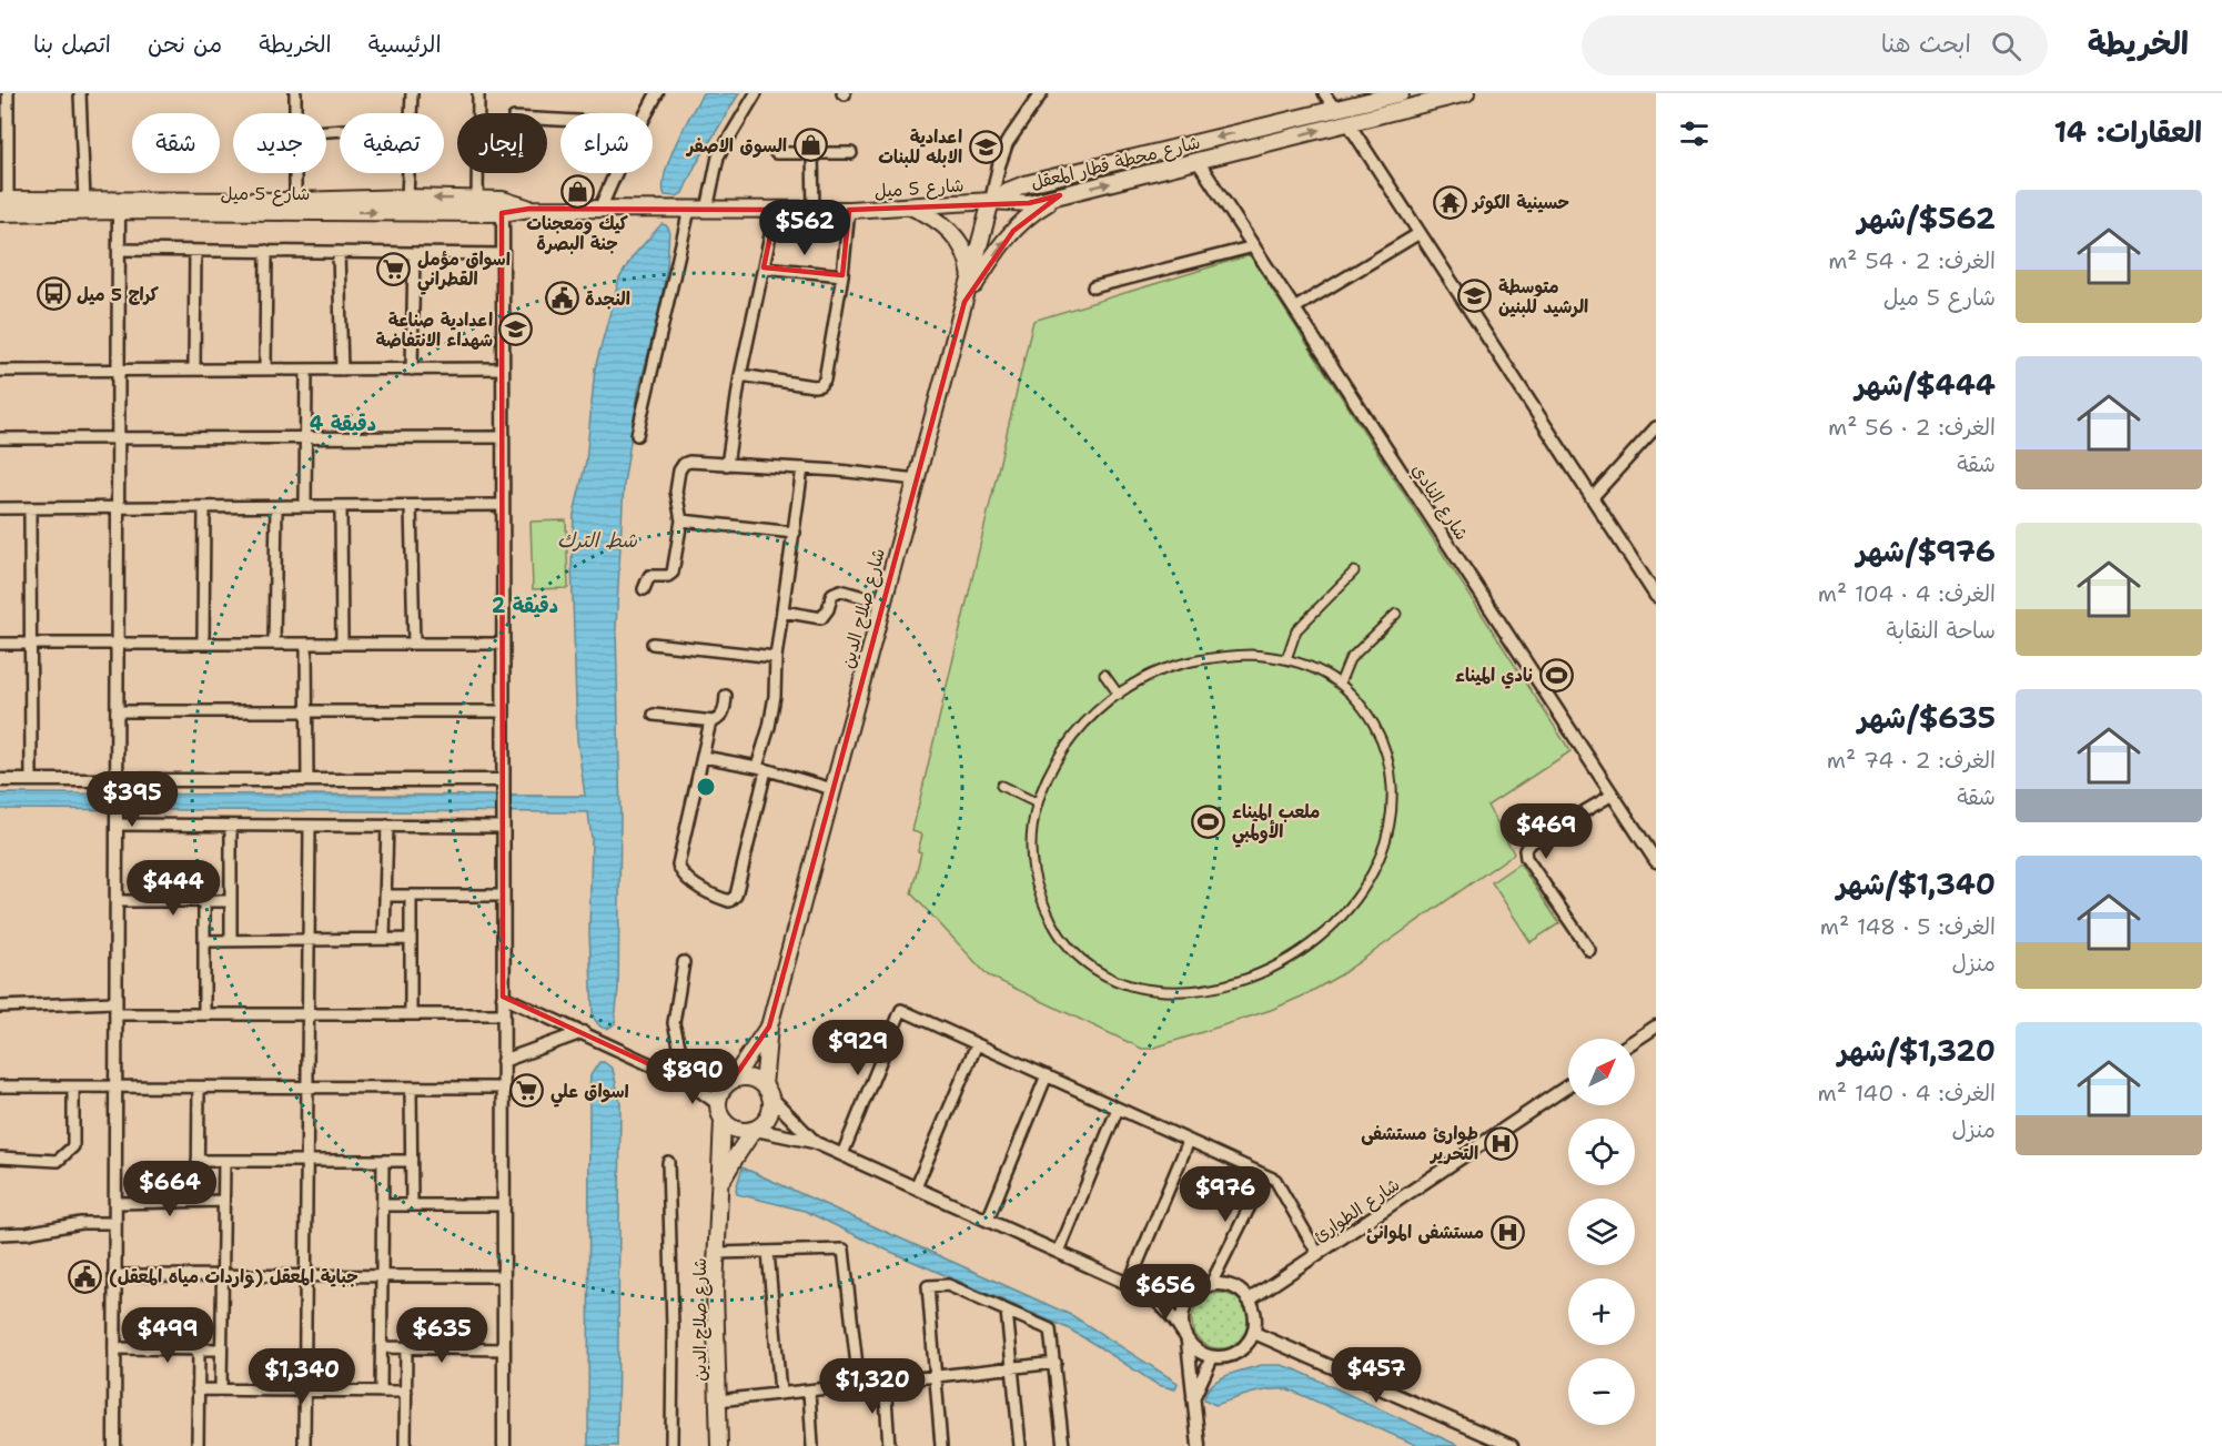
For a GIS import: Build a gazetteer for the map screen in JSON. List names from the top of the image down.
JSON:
{
  "streets": {
    "main road": ["شارع محطة قطار المعقل", "شارع 5 ميل", "شارع صلاح الدين"],
    "street": ["شارع النادي", "شارع الطوارئ"]
  },
  "crossings": [
    ["شارع محطة قطار المعقل", "شارع 5 ميل"],
    ["شارع محطة قطار المعقل", "شارع النادي"],
    ["شارع محطة قطار المعقل", "شارع صلاح الدين"],
    ["شارع 5 ميل", "شارع صلاح الدين"]
  ],
  "water": ["شط الترك"],
  "places": {
    "shop": ["السوق الاصفر", "كيك ومعجنات جنة البصرة"],
    "school or university": ["اعدادية الابله للبنات", "متوسطة الرشيد للبنين", "اعدادية صناعة شهداء الانتفاضة"],
    "temple": ["حسينية الكوثر"],
    "supermarket": ["اسواق مؤمل القطراني", "اسواق علي"],
    "bus stop": ["كراج 5 ميل"],
    "public building": ["النجدة", "جباية المعقل (واردات مياه المعقل)"],
    "sports": ["نادي الميناء", "ملعب الميناء الأولمبي"],
    "hospital": ["طوارئ مستشفى التحرير", "مستشفى الموانئ"]
  },
  "north": "top right",
  "page": {
    "header": "الخريطة",
    "search": "ابحث هنا",
    "nav": [
      "الرئيسية",
      "الخريطة",
      "من نحن",
      "اتصل بنا"
    ],
    "heading": "العقارات: 14",
    "chip": [
      "شراء",
      "إيجار",
      "تصفية",
      "جديد",
      "شقة"
    ],
    "list": [
      {
        "name": "$562/شهر",
        "note": "الغرف: 2 · 54 m² · شارع 5 ميل"
      },
      {
        "name": "$444/شهر",
        "note": "الغرف: 2 · 56 m² · شقة"
      },
      {
        "name": "$976/شهر",
        "note": "الغرف: 4 · 104 m² · ساحة النقابة"
      },
      {
        "name": "$635/شهر",
        "note": "الغرف: 2 · 74 m² · شقة"
      },
      {
        "name": "$1,340/شهر",
        "note": "الغرف: 5 · 148 m² · منزل"
      },
      {
        "name": "$1,320/شهر",
        "note": "الغرف: 4 · 140 m² · منزل"
      }
    ],
    "price": [
      "$562",
      "$395",
      "$469",
      "$444",
      "$929",
      "$890",
      "$664",
      "$976",
      "$656",
      "$499",
      "$635",
      "$457",
      "$1,340",
      "$1,320"
    ],
    "map_buttons": ["+", "−"]
  },
  "rings": ["4 دقيقة", "2 دقيقة"]
}
